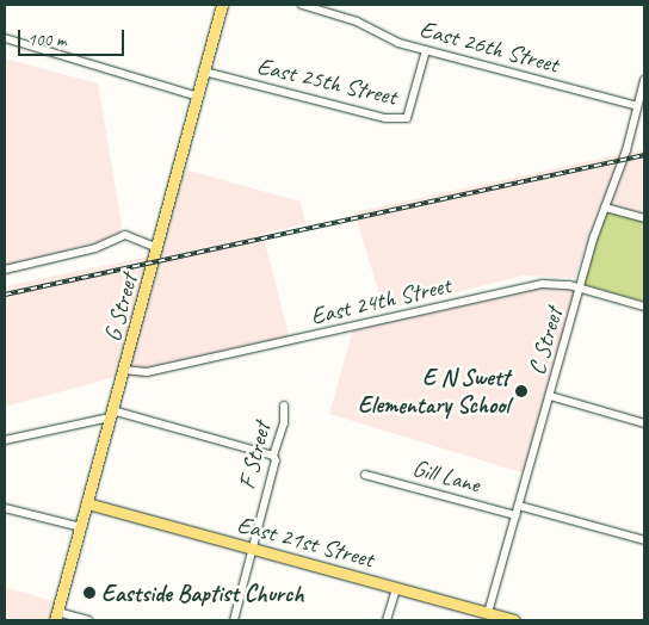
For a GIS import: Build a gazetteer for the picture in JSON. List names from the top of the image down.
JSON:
{
  "streets": {
    "main road": ["G Street", "East 21st Street"],
    "street": [
      "East 26th Street",
      "East 25th Street",
      "East 24th Street",
      "C Street",
      "F Street",
      "Gill Lane"
    ]
  },
  "crossings": [
    ["East 26th Street", "East 25th Street"],
    ["East 26th Street", "C Street"],
    ["East 25th Street", "G Street"],
    ["East 24th Street", "G Street"],
    ["East 24th Street", "C Street"],
    ["G Street", "East 21st Street"],
    ["C Street", "Gill Lane"],
    ["C Street", "East 21st Street"],
    ["F Street", "East 21st Street"]
  ],
  "places": ["E N Swett Elementary School", "Eastside Baptist Church"],
  "scale_bar": "100 m"
}
